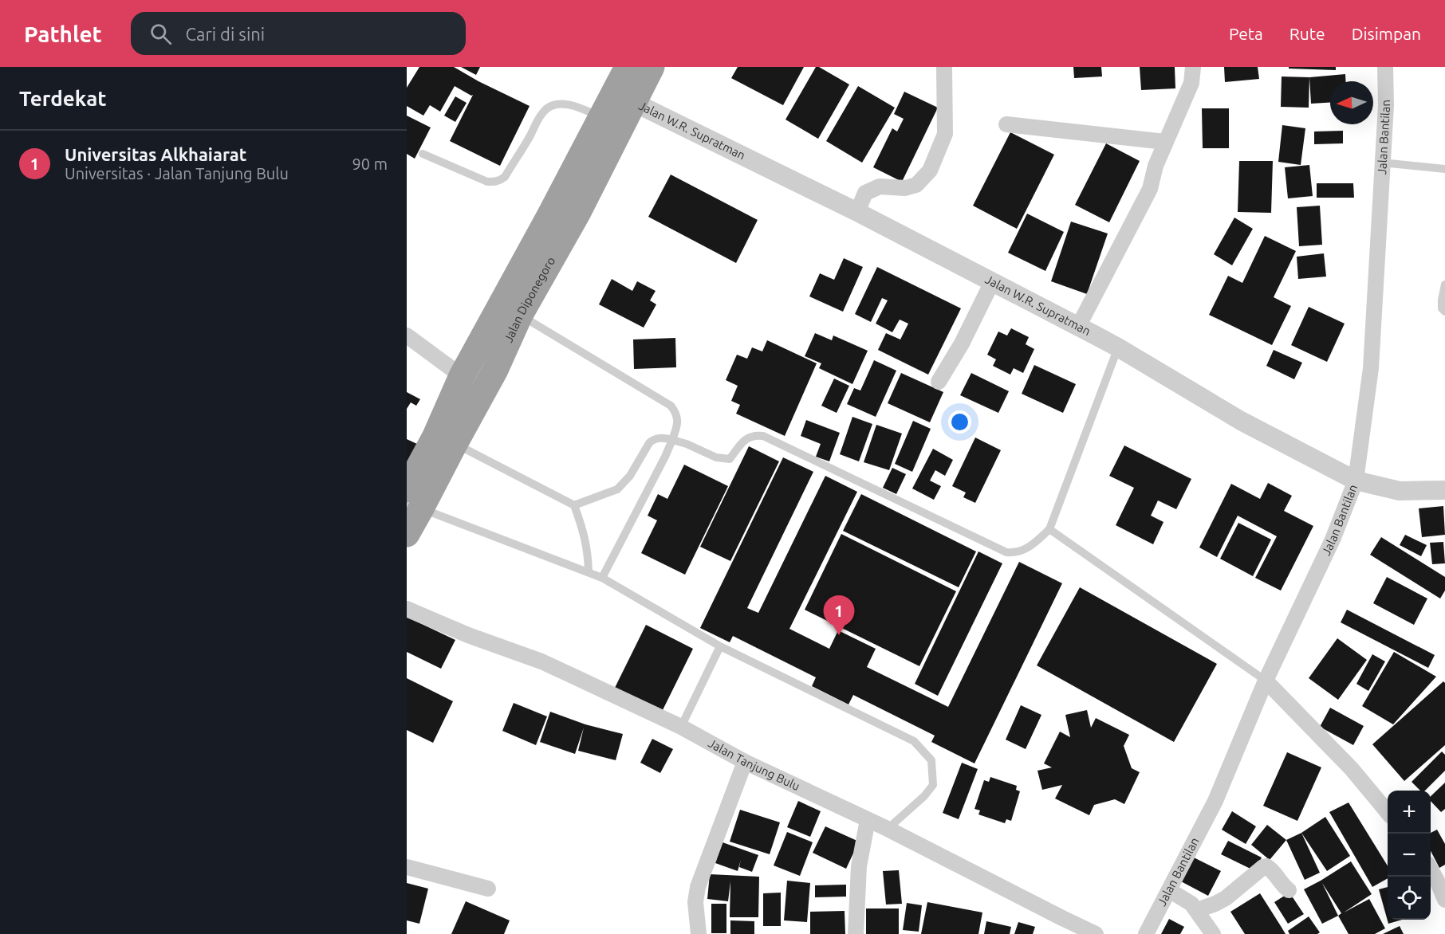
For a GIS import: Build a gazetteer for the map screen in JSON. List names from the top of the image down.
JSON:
{
  "streets": {
    "highway": ["Jalan Diponegoro"],
    "street": ["Jalan W.R. Supratman", "Jalan Bantilan", "Jalan Tanjung Bulu"]
  },
  "crossings": [
    ["Jalan W.R. Supratman", "Jalan Bantilan"],
    ["Jalan W.R. Supratman", "Jalan Diponegoro"]
  ],
  "north": "left",
  "page": {
    "header": "Pathlet",
    "search": "Cari di sini",
    "nav": ["Peta", "Rute", "Disimpan"],
    "heading": "Terdekat",
    "list": [
      {
        "mark": "1",
        "name": "Universitas Alkhaiarat",
        "note": "Universitas · Jalan Tanjung Bulu",
        "value": "90 m"
      }
    ],
    "pins": "1",
    "map_buttons": ["+", "−"]
  }
}
